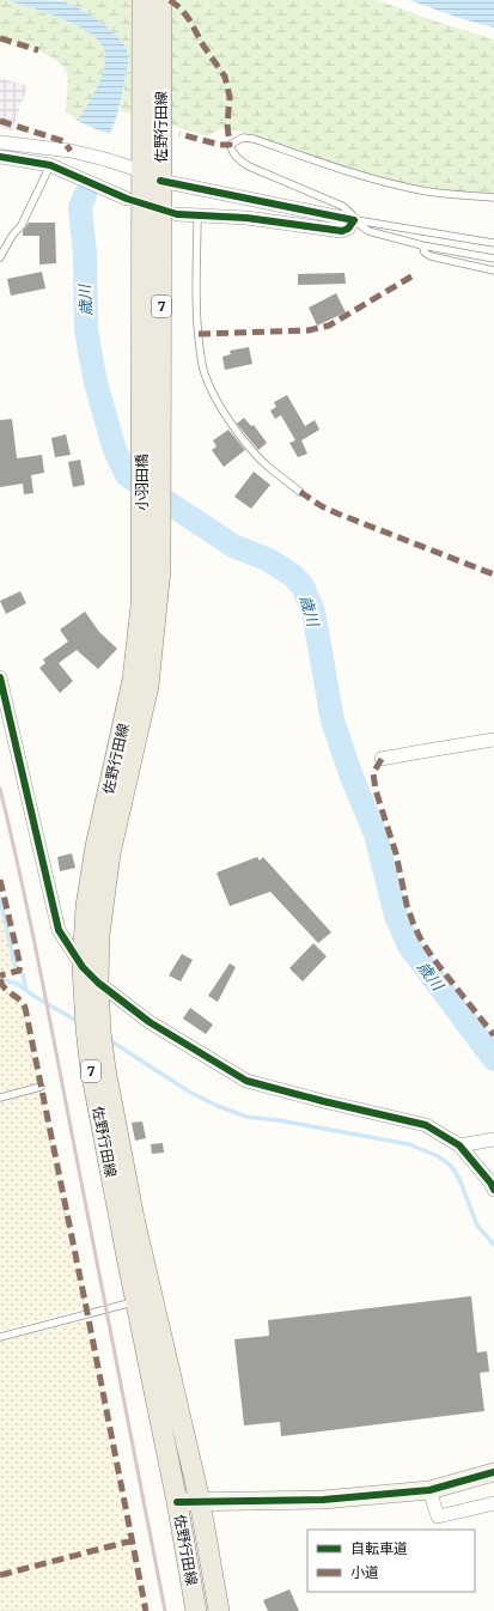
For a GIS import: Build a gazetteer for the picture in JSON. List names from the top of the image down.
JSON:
{
  "streets": {
    "main road": ["佐野行田線", "7", "小羽田橋"]
  },
  "crossings": [
    ["佐野行田線", "小羽田橋"]
  ],
  "water": ["歳川"],
  "legend": ["自転車道", "小道"]
}
